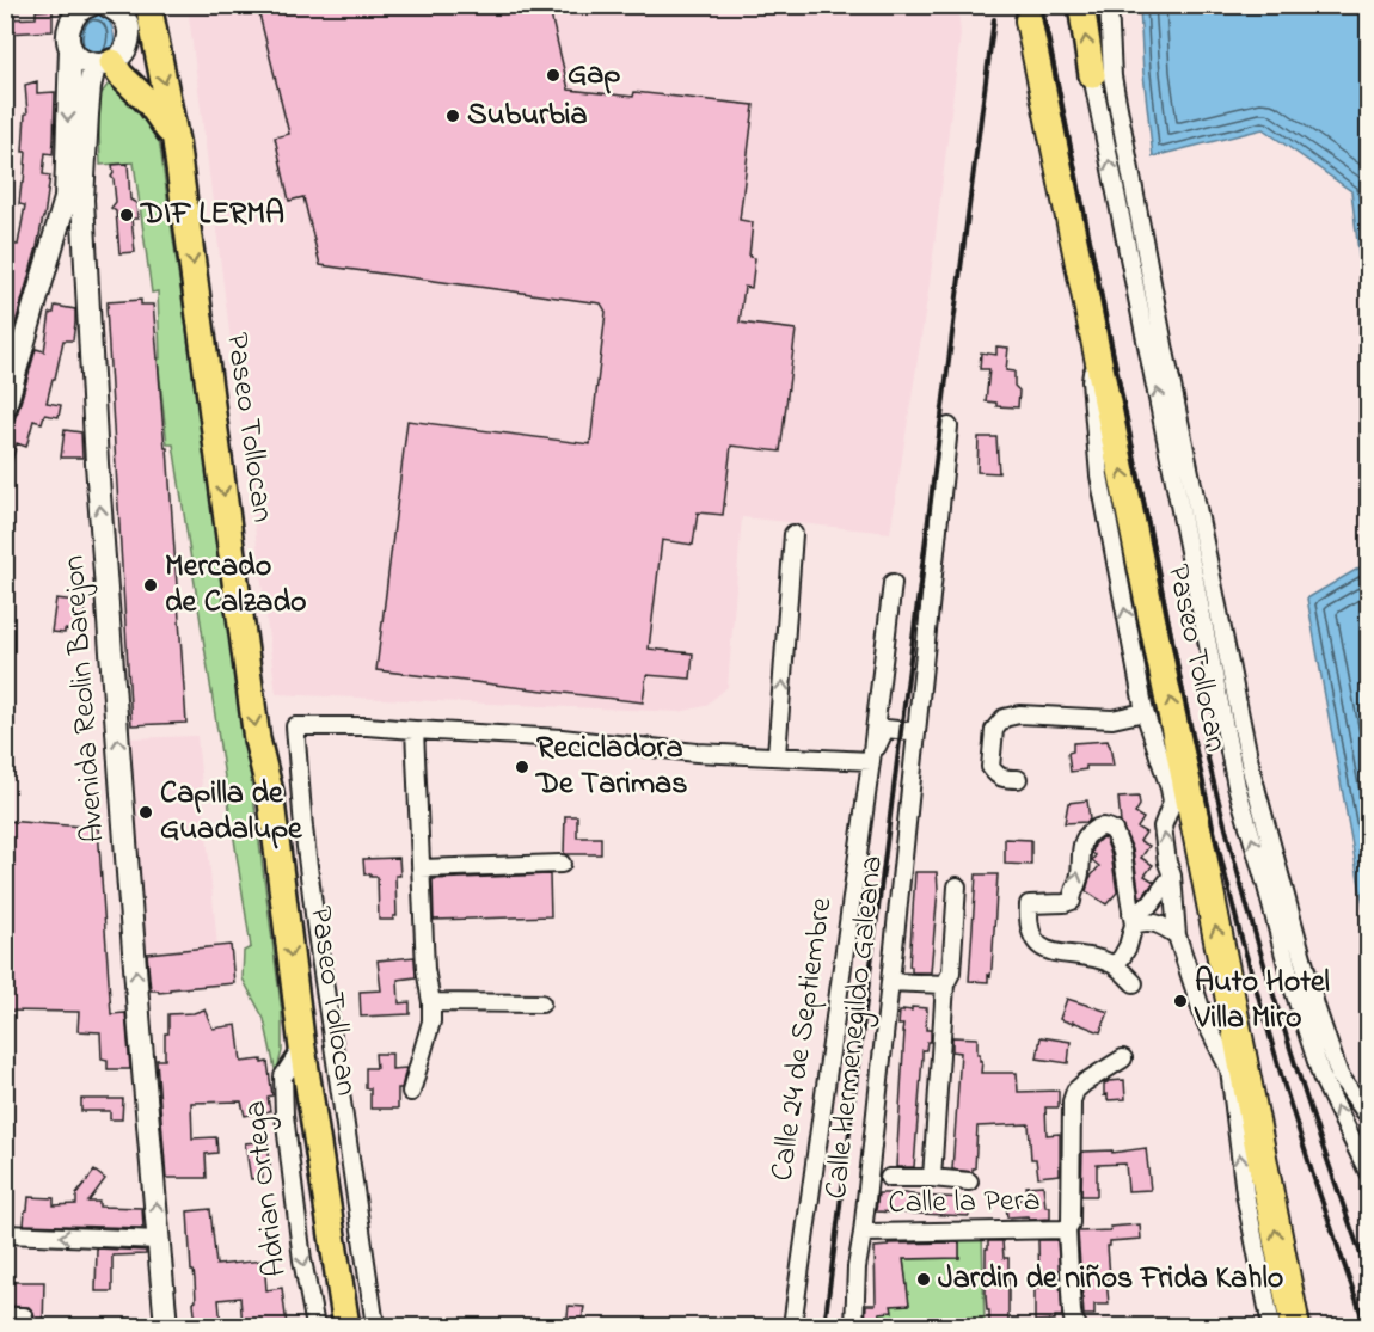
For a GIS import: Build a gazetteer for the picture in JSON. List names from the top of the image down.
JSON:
{
  "streets": {
    "highway": ["Paseo Tollocan"],
    "main road": ["Avenida Reolin Barejon"],
    "street": [
      "Calle Hermenegildo Galeana",
      "Calle 24 de Septiembre",
      "Adrian Ortega",
      "Calle la Pera"
    ]
  },
  "crossings": [
    ["Paseo Tollocan", "Avenida Reolin Barejon"],
    ["Paseo Tollocan", "Adrian Ortega"],
    ["Calle Hermenegildo Galeana", "Calle la Pera"]
  ],
  "one_way": ["Avenida Reolin Barejon", "Adrian Ortega"],
  "places": [
    "Gap",
    "Suburbia",
    "DIF LERMA",
    "Mercado de Calzado",
    "Recicladora De Tarimas",
    "Capilla de Guadalupe",
    "Auto Hotel Villa Miro",
    "Jardin de niños Frida Kahlo"
  ]
}
